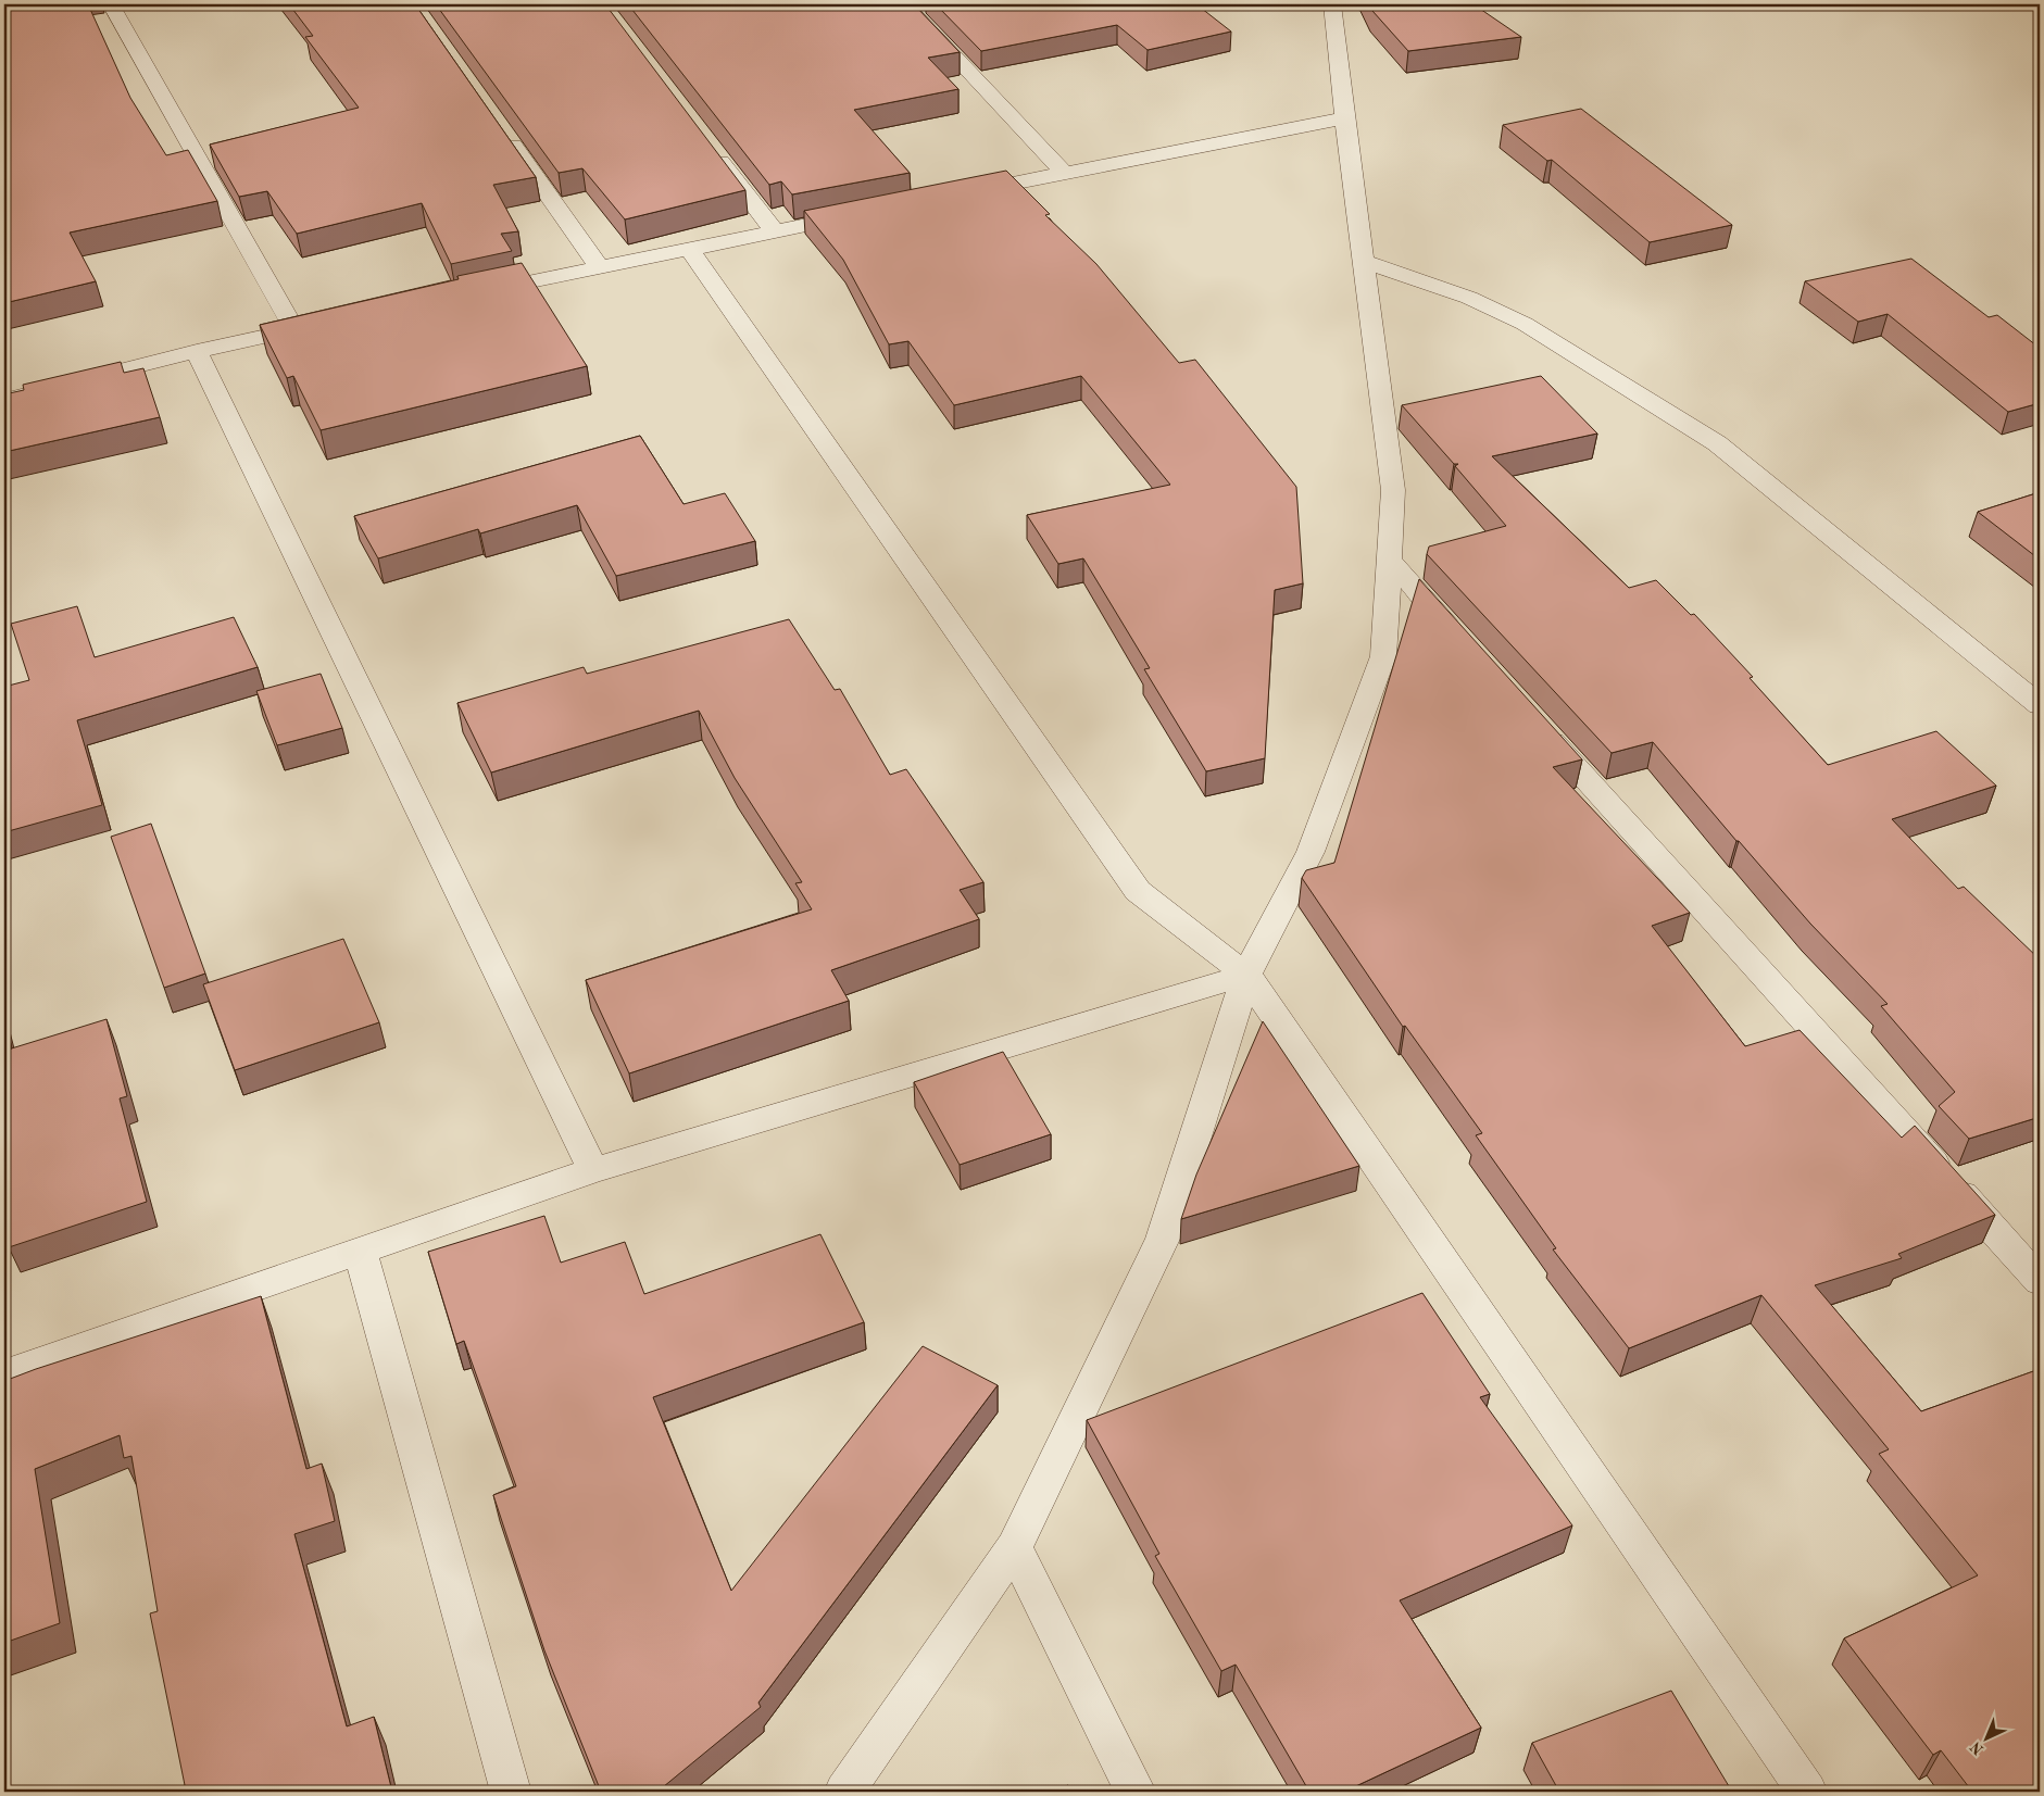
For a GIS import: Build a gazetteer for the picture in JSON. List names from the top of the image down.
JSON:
{
  "north": "bottom left"
}
